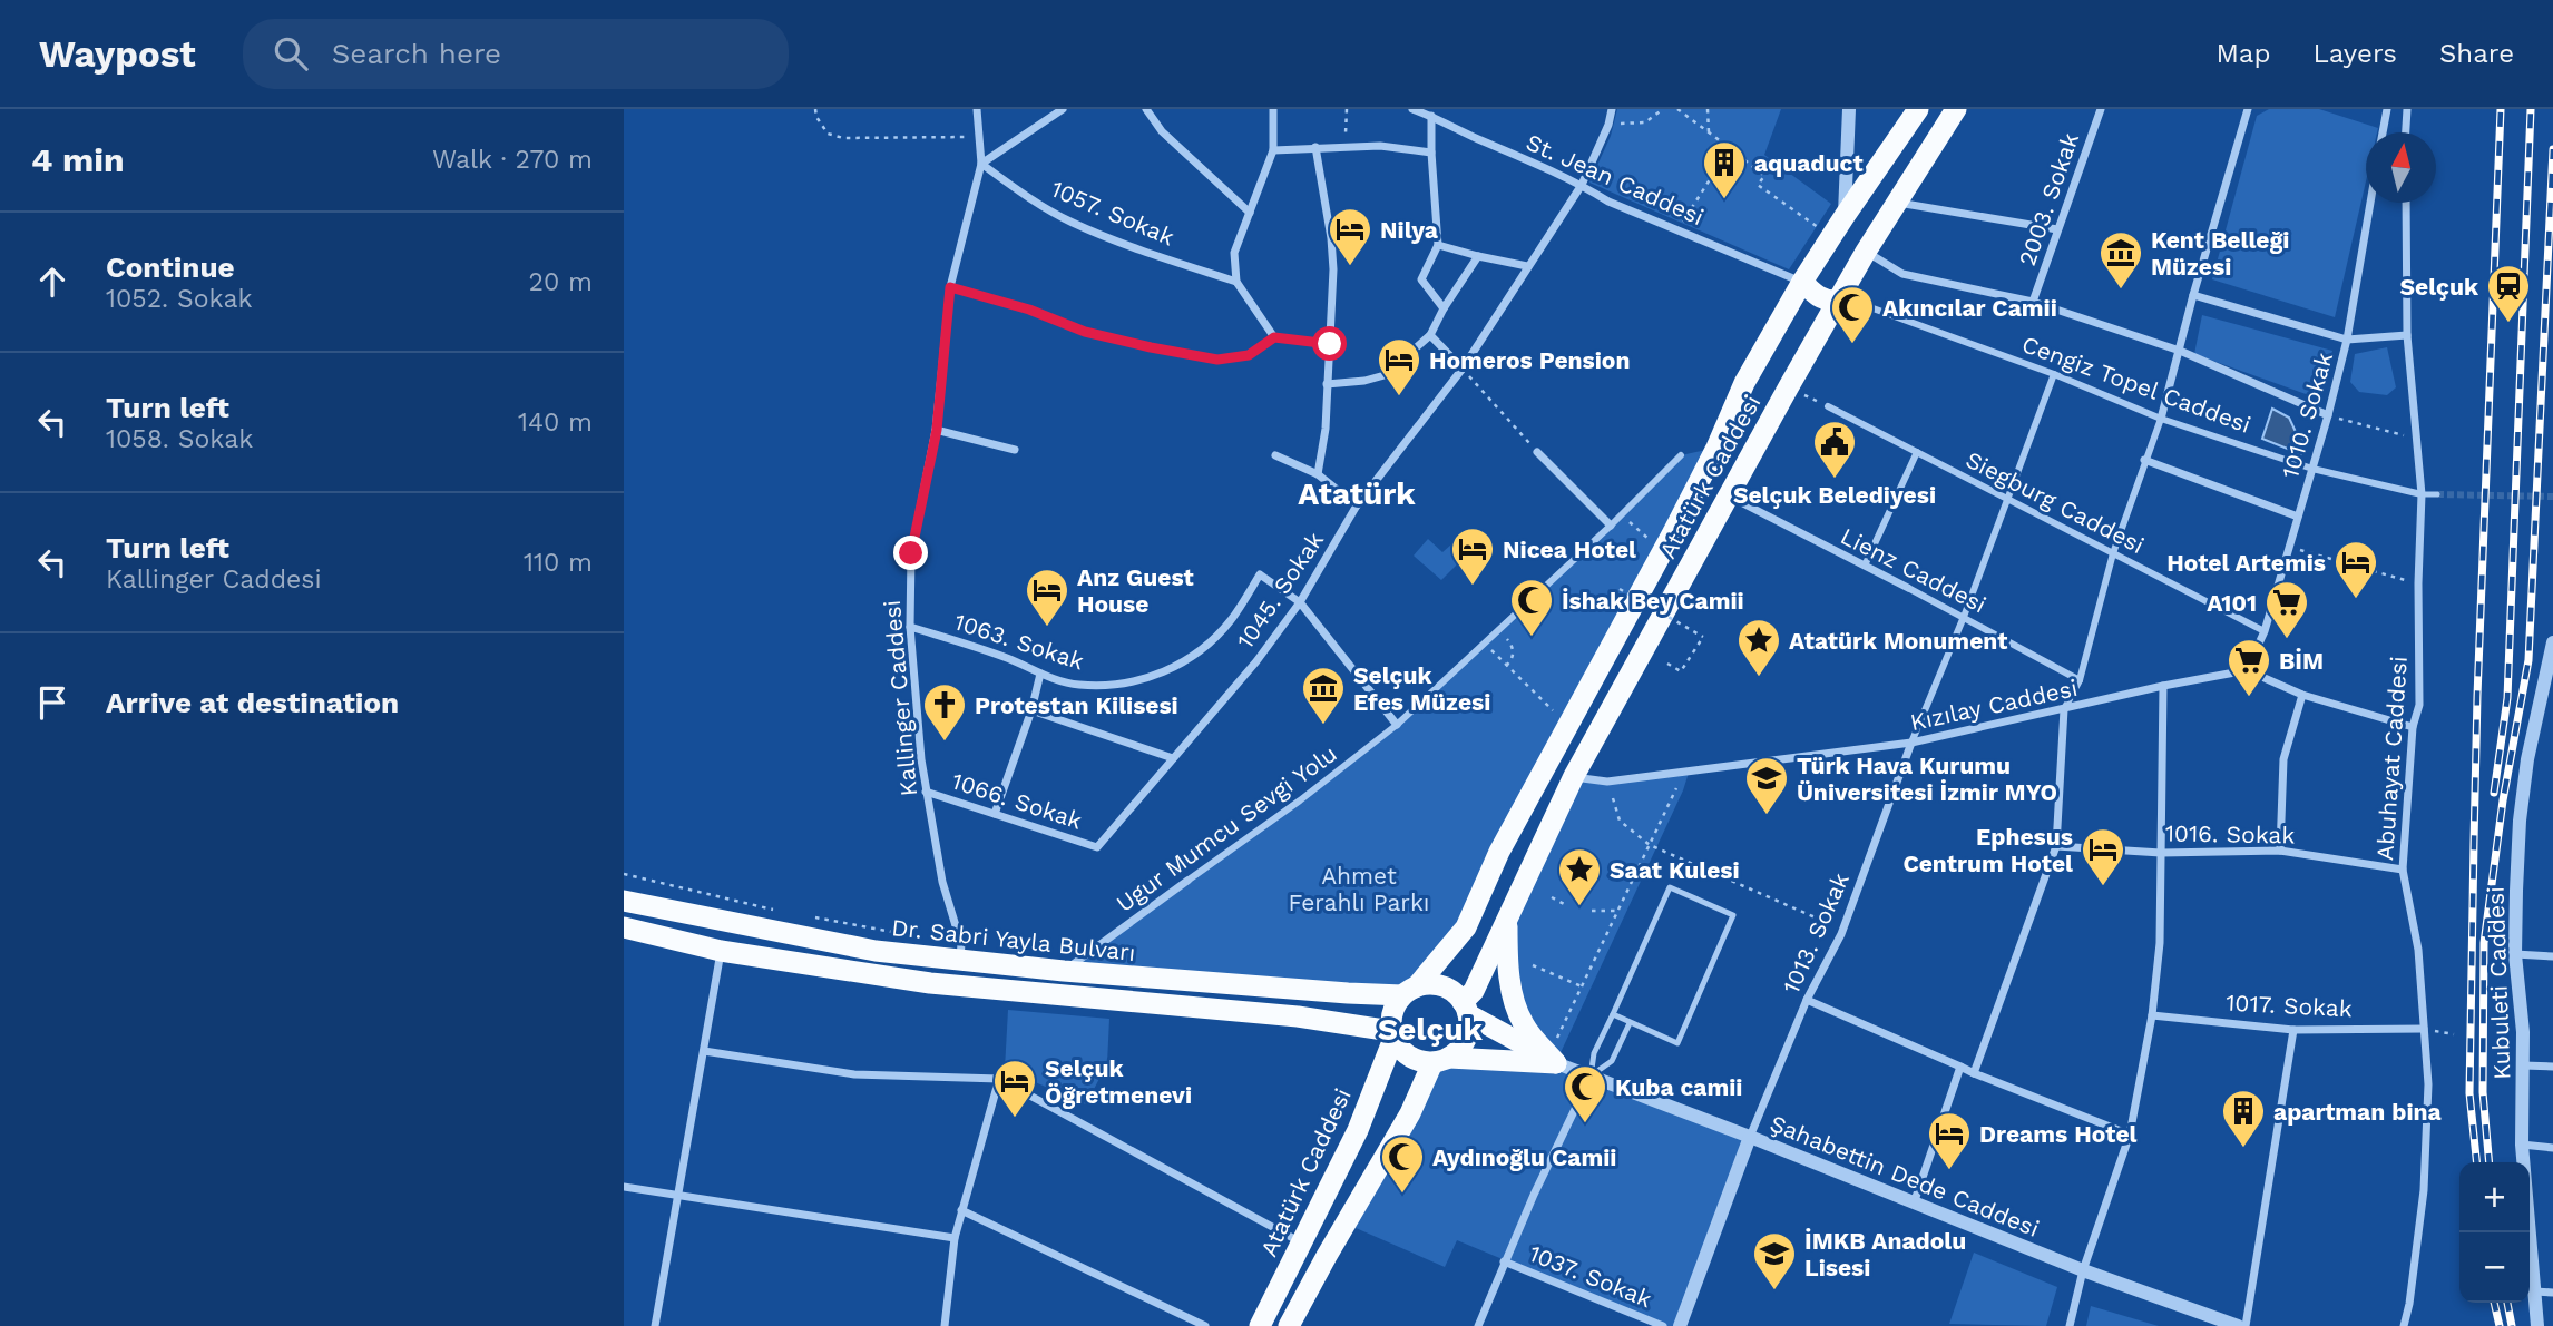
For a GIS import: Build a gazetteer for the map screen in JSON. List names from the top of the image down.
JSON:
{
  "streets": {
    "highway": ["Atatürk Caddesi", "Dr. Sabri Yayla Bulvarı"],
    "street": [
      "St. Jean Caddesi",
      "2003. Sokak",
      "1057. Sokak",
      "Cengiz Topel Caddesi",
      "1010. Sokak",
      "Siegburg Caddesi",
      "Lienz Caddesi",
      "1045. Sokak",
      "1063. Sokak",
      "Kallinger Caddesi",
      "Kızılay Caddesi",
      "Abuhayat Caddesi",
      "1066. Sokak",
      "Ugur Mumcu Sevgi Yolu",
      "1016. Sokak",
      "1013. Sokak",
      "Kubuleti Caddesi",
      "1017. Sokak",
      "Şahabettin Dede Caddesi",
      "1037. Sokak"
    ]
  },
  "crossings": [
    ["St. Jean Caddesi", "Atatürk Caddesi"],
    ["St. Jean Caddesi", "1045. Sokak"],
    ["1057. Sokak", "Kallinger Caddesi"],
    ["Cengiz Topel Caddesi", "1010. Sokak"],
    ["Cengiz Topel Caddesi", "Atatürk Caddesi"],
    ["Cengiz Topel Caddesi", "Abuhayat Caddesi"],
    ["1010. Sokak", "Siegburg Caddesi"],
    ["1010. Sokak", "Kızılay Caddesi"],
    ["Atatürk Caddesi", "Lienz Caddesi"],
    ["Atatürk Caddesi", "Kızılay Caddesi"],
    ["Atatürk Caddesi", "Dr. Sabri Yayla Bulvarı"],
    ["1045. Sokak", "1063. Sokak"],
    ["1045. Sokak", "1066. Sokak"],
    ["1063. Sokak", "Kallinger Caddesi"],
    ["Kallinger Caddesi", "1066. Sokak"],
    ["Kallinger Caddesi", "Dr. Sabri Yayla Bulvarı"],
    ["Kızılay Caddesi", "1013. Sokak"],
    ["Abuhayat Caddesi", "1016. Sokak"],
    ["Abuhayat Caddesi", "1017. Sokak"],
    ["Ugur Mumcu Sevgi Yolu", "Dr. Sabri Yayla Bulvarı"],
    ["1013. Sokak", "Şahabettin Dede Caddesi"]
  ],
  "districts": ["Atatürk", "Selçuk"],
  "parks": ["Ahmet Ferahlı Parkı"],
  "places": {
    "building": ["aquaduct", "apartman bina"],
    "hotel": [
      "Nilya",
      "Homeros Pension",
      "Nicea Hotel",
      "Hotel Artemis",
      "Anz Guest House",
      "Ephesus Centrum Hotel",
      "Selçuk Öğretmenevi",
      "Dreams Hotel"
    ],
    "museum": ["Kent Belleği Müzesi", "Selçuk Efes Müzesi"],
    "station": ["Selçuk"],
    "mosque": [
      "Akıncılar Camii",
      "İshak Bey Camii",
      "Kuba camii",
      "Aydınoğlu Camii"
    ],
    "public building": ["Selçuk Belediyesi"],
    "supermarket": ["A101", "BİM"],
    "place": ["Atatürk Monument", "Saat Kulesi"],
    "church": ["Protestan Kilisesi"],
    "school or university": ["Türk Hava Kurumu Üniversitesi İzmir MYO", "İMKB Anadolu Lisesi"]
  },
  "north": "top",
  "page": {
    "header": "Waypost",
    "search": "Search here",
    "nav": ["Map", "Layers", "Share"],
    "heading": ["4 min", "Walk · 270 m"],
    "list": [
      ["Continue", "1052. Sokak", "20 m"],
      ["Turn left", "1058. Sokak", "140 m"],
      ["Turn left", "Kallinger Caddesi", "110 m"],
      "Arrive at destination"
    ],
    "map_buttons": ["+", "−"]
  }
}
